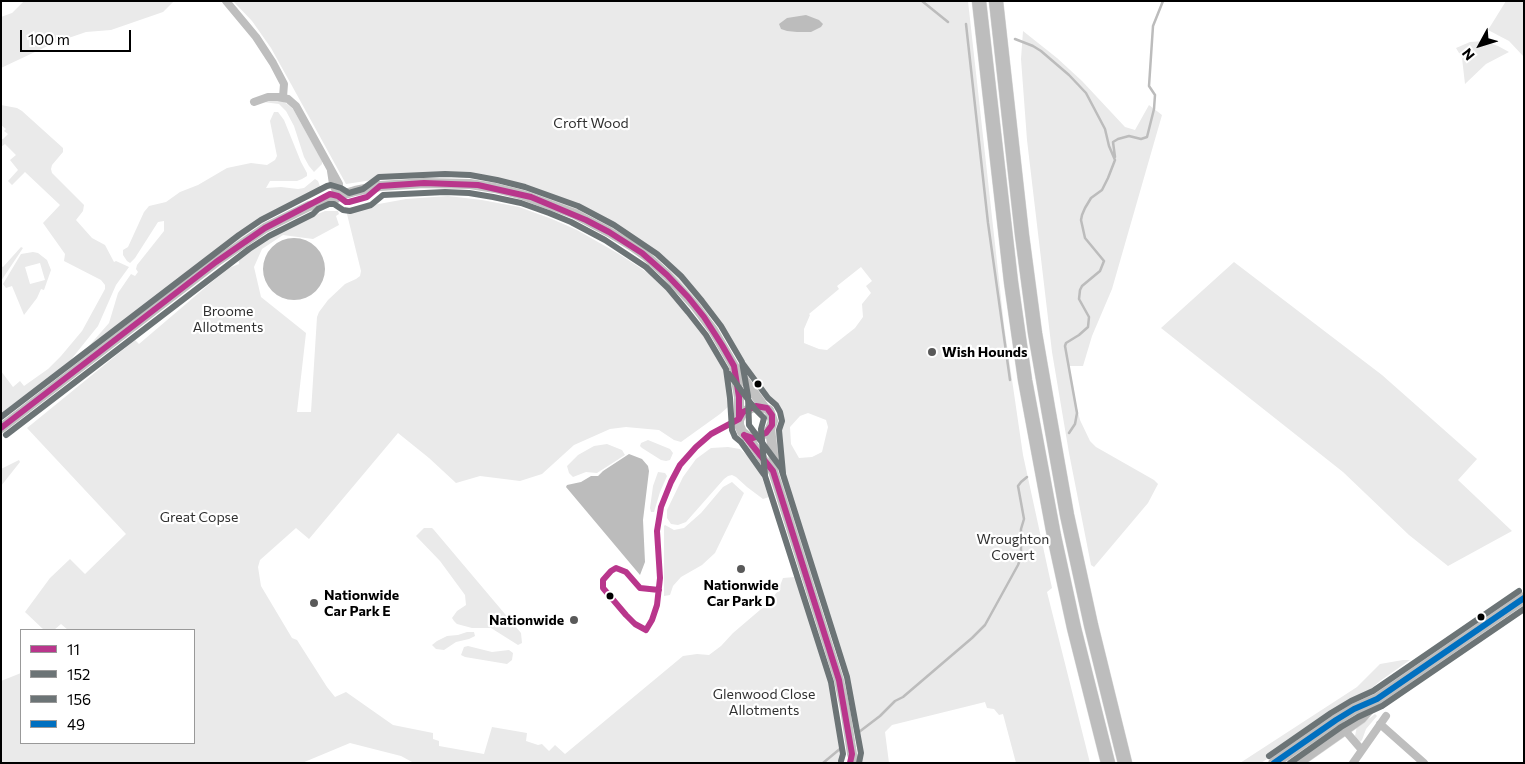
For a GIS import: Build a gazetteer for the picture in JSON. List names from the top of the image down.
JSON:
{
  "parks": [
    "Croft Wood",
    "Broome Allotments",
    "Great Copse",
    "Wroughton Covert",
    "Glenwood Close Allotments"
  ],
  "places": [
    "Wish Hounds",
    "Nationwide Car Park D",
    "Nationwide Car Park E",
    "Nationwide"
  ],
  "lines": [
    "transit line 156",
    "transit line 11",
    "transit line 152",
    "transit line 49"
  ],
  "legend": [
    "11",
    "152",
    "156",
    "49"
  ],
  "scale_bar": "100 m",
  "north": "bottom left"
}
